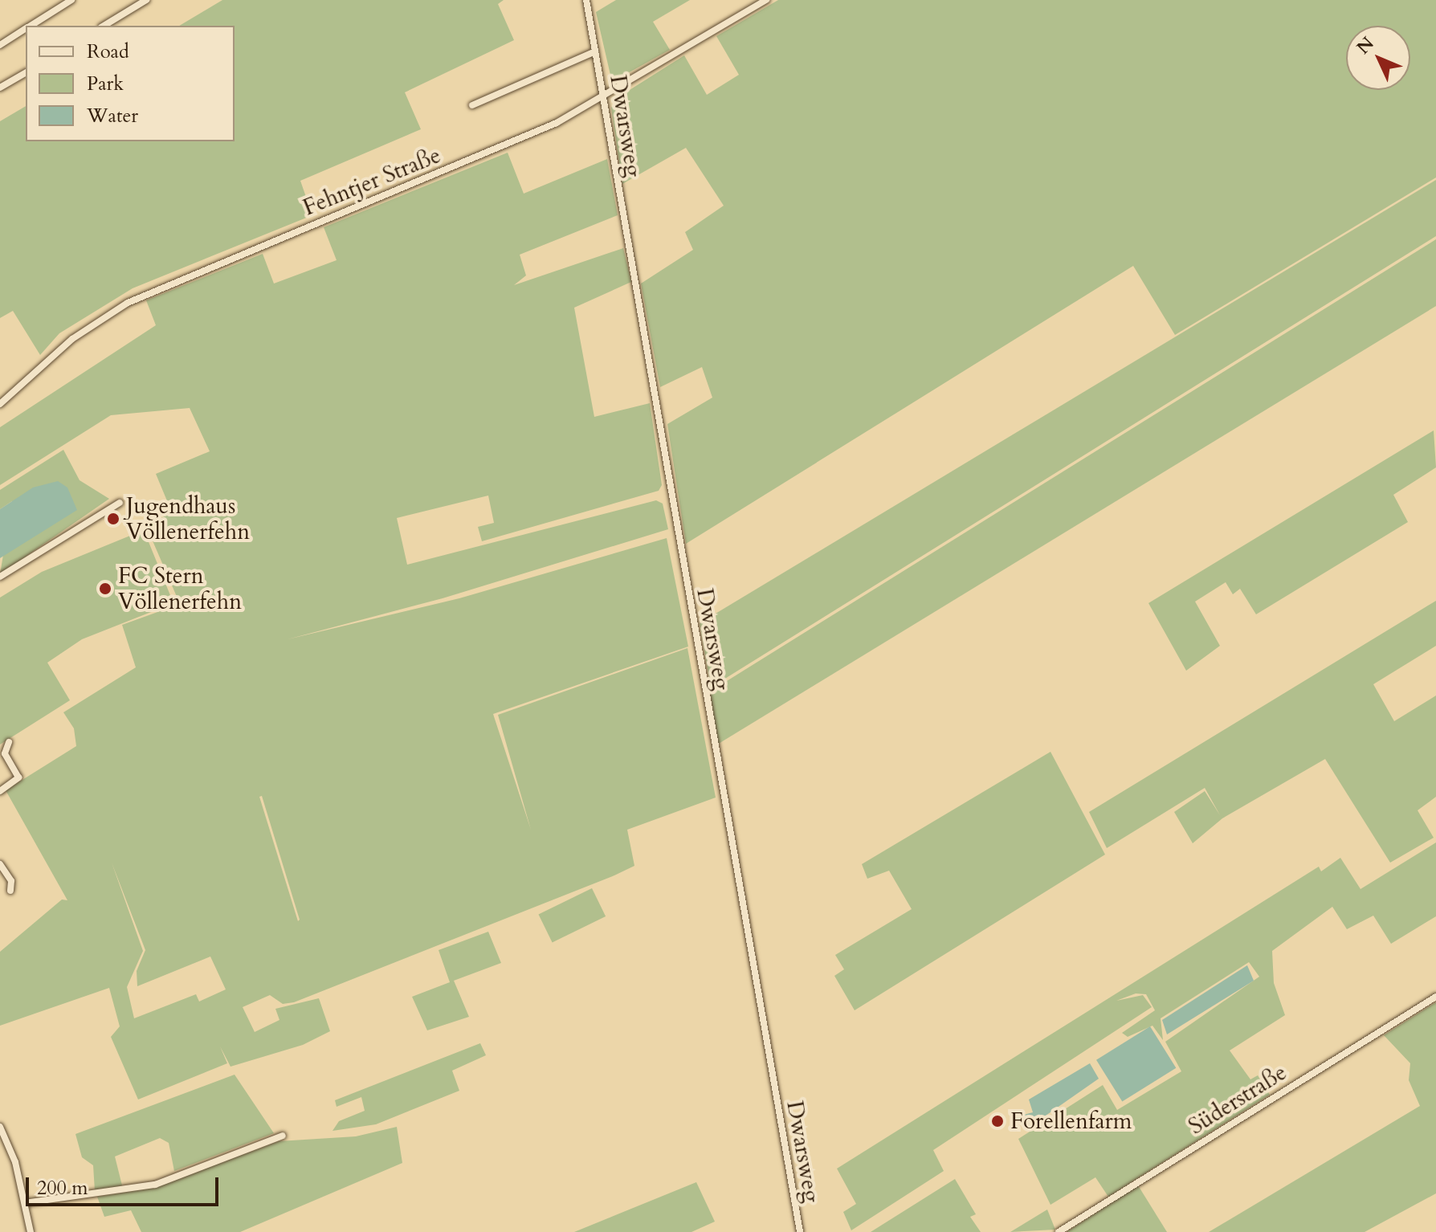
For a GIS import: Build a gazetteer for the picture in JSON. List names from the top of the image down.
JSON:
{
  "streets": {
    "street": ["Dwarsweg", "Fehntjer Straße", "Süderstraße"]
  },
  "crossings": [
    ["Dwarsweg", "Fehntjer Straße"]
  ],
  "places": ["Jugendhaus Völlenerfehn", "FC Stern Völlenerfehn", "Forellenfarm"],
  "legend": ["Road", "Park", "Water"],
  "scale_bar": "200 m",
  "north": "top left"
}
